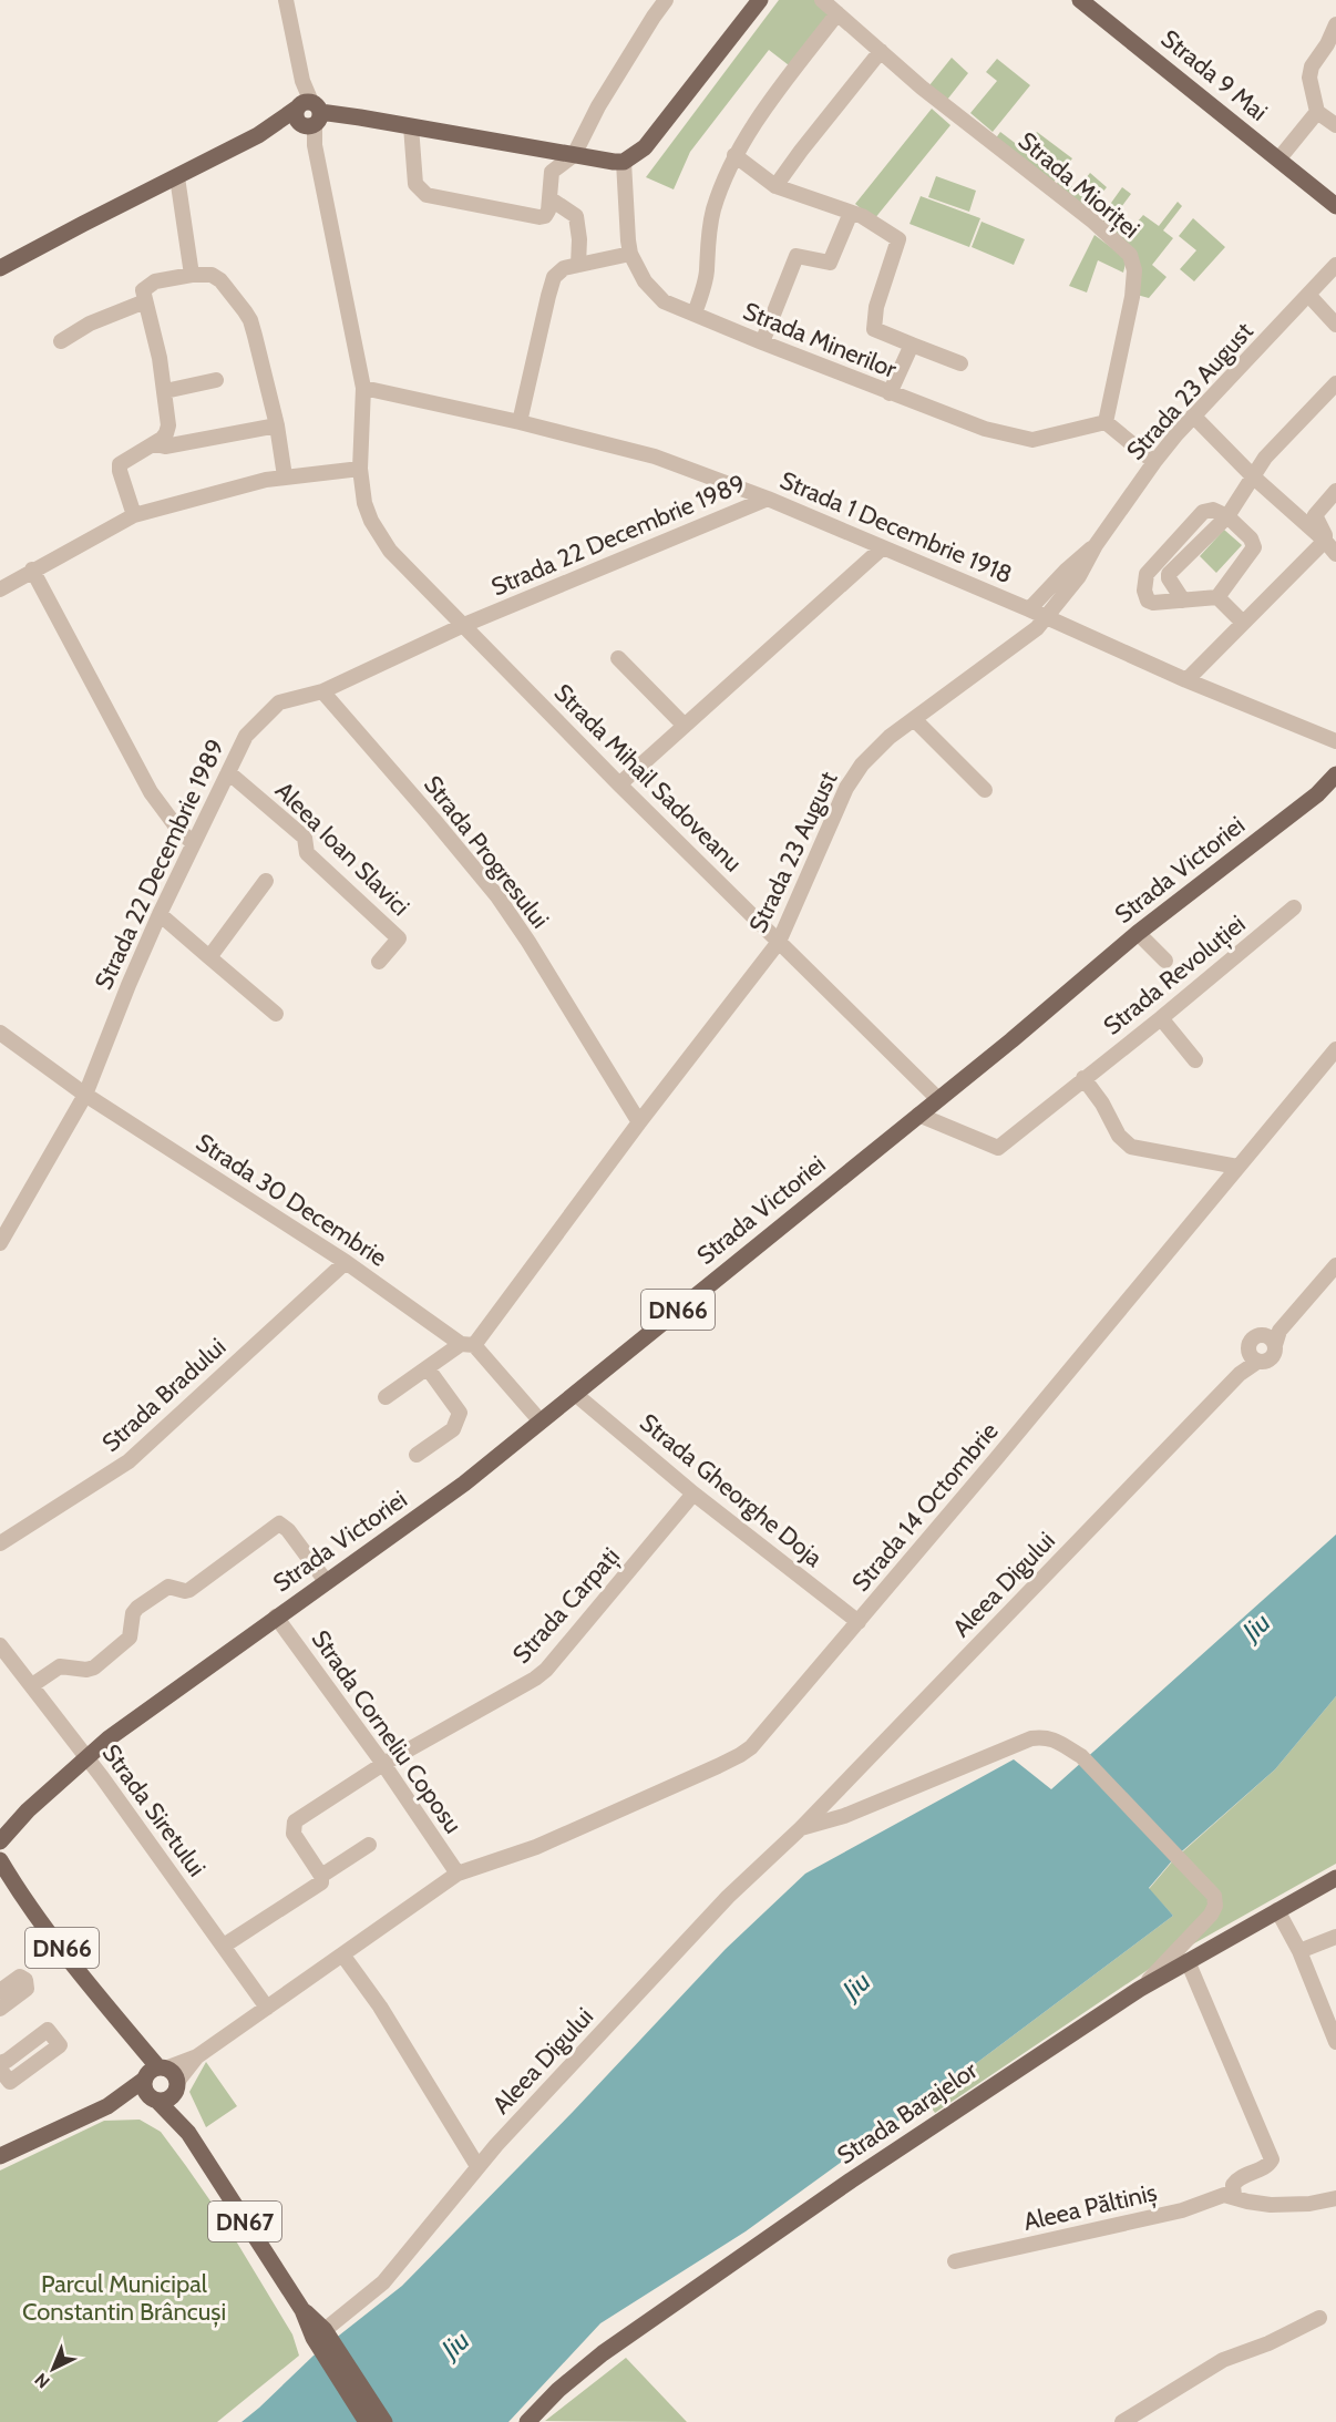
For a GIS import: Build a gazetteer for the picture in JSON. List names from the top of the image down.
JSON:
{
  "streets": {
    "main road": [
      "Strada 9 Mai",
      "Strada Victoriei",
      "DN66",
      "Strada Barajelor",
      "DN67"
    ],
    "street": [
      "Strada Mioriței",
      "Strada Minerilor",
      "Strada 23 August",
      "Strada 1 Decembrie 1918",
      "Strada 22 Decembrie 1989",
      "Strada Mihail Sadoveanu",
      "Aleea Ioan Slavici",
      "Strada Progresului",
      "Strada Revoluției",
      "Strada 30 Decembrie",
      "Strada Bradului",
      "Strada Gheorghe Doja",
      "Strada 14 Octombrie",
      "Aleea Digului",
      "Strada Carpați",
      "Strada Corneliu Coposu",
      "Strada Siretului",
      "Aleea Păltiniș"
    ]
  },
  "crossings": [
    ["Strada Mioriței", "Strada Minerilor"],
    ["Strada 23 August", "Strada 1 Decembrie 1918"],
    ["Strada 23 August", "Strada Mihail Sadoveanu"],
    ["Strada 23 August", "Strada Progresului"],
    ["Strada 23 August", "Strada 30 Decembrie"],
    ["Strada 1 Decembrie 1918", "Strada 22 Decembrie 1989"],
    ["Strada 22 Decembrie 1989", "Strada Mihail Sadoveanu"],
    ["Strada 22 Decembrie 1989", "Aleea Ioan Slavici"],
    ["Strada 22 Decembrie 1989", "Strada Progresului"],
    ["Strada 22 Decembrie 1989", "Strada 30 Decembrie"],
    ["Strada Mihail Sadoveanu", "Strada Victoriei"],
    ["Strada Victoriei", "Strada Revoluției"],
    ["Strada Victoriei", "Strada 30 Decembrie"],
    ["Strada Victoriei", "Strada Gheorghe Doja"],
    ["Strada Victoriei", "Strada Corneliu Coposu"],
    ["Strada Victoriei", "Strada Siretului"],
    ["Strada 30 Decembrie", "Strada Bradului"],
    ["DN66", "DN67"],
    ["Strada Gheorghe Doja", "Strada 14 Octombrie"],
    ["Strada Gheorghe Doja", "Strada Carpați"],
    ["Strada 14 Octombrie", "Strada Corneliu Coposu"],
    ["Strada 14 Octombrie", "Strada Siretului"],
    ["Aleea Digului", "Strada Barajelor"],
    ["Aleea Digului", "DN67"],
    ["Strada Carpați", "Strada Corneliu Coposu"]
  ],
  "water": ["Jiu"],
  "parks": ["Parcul Municipal Constantin Brâncuși"],
  "north": "bottom left"
}
